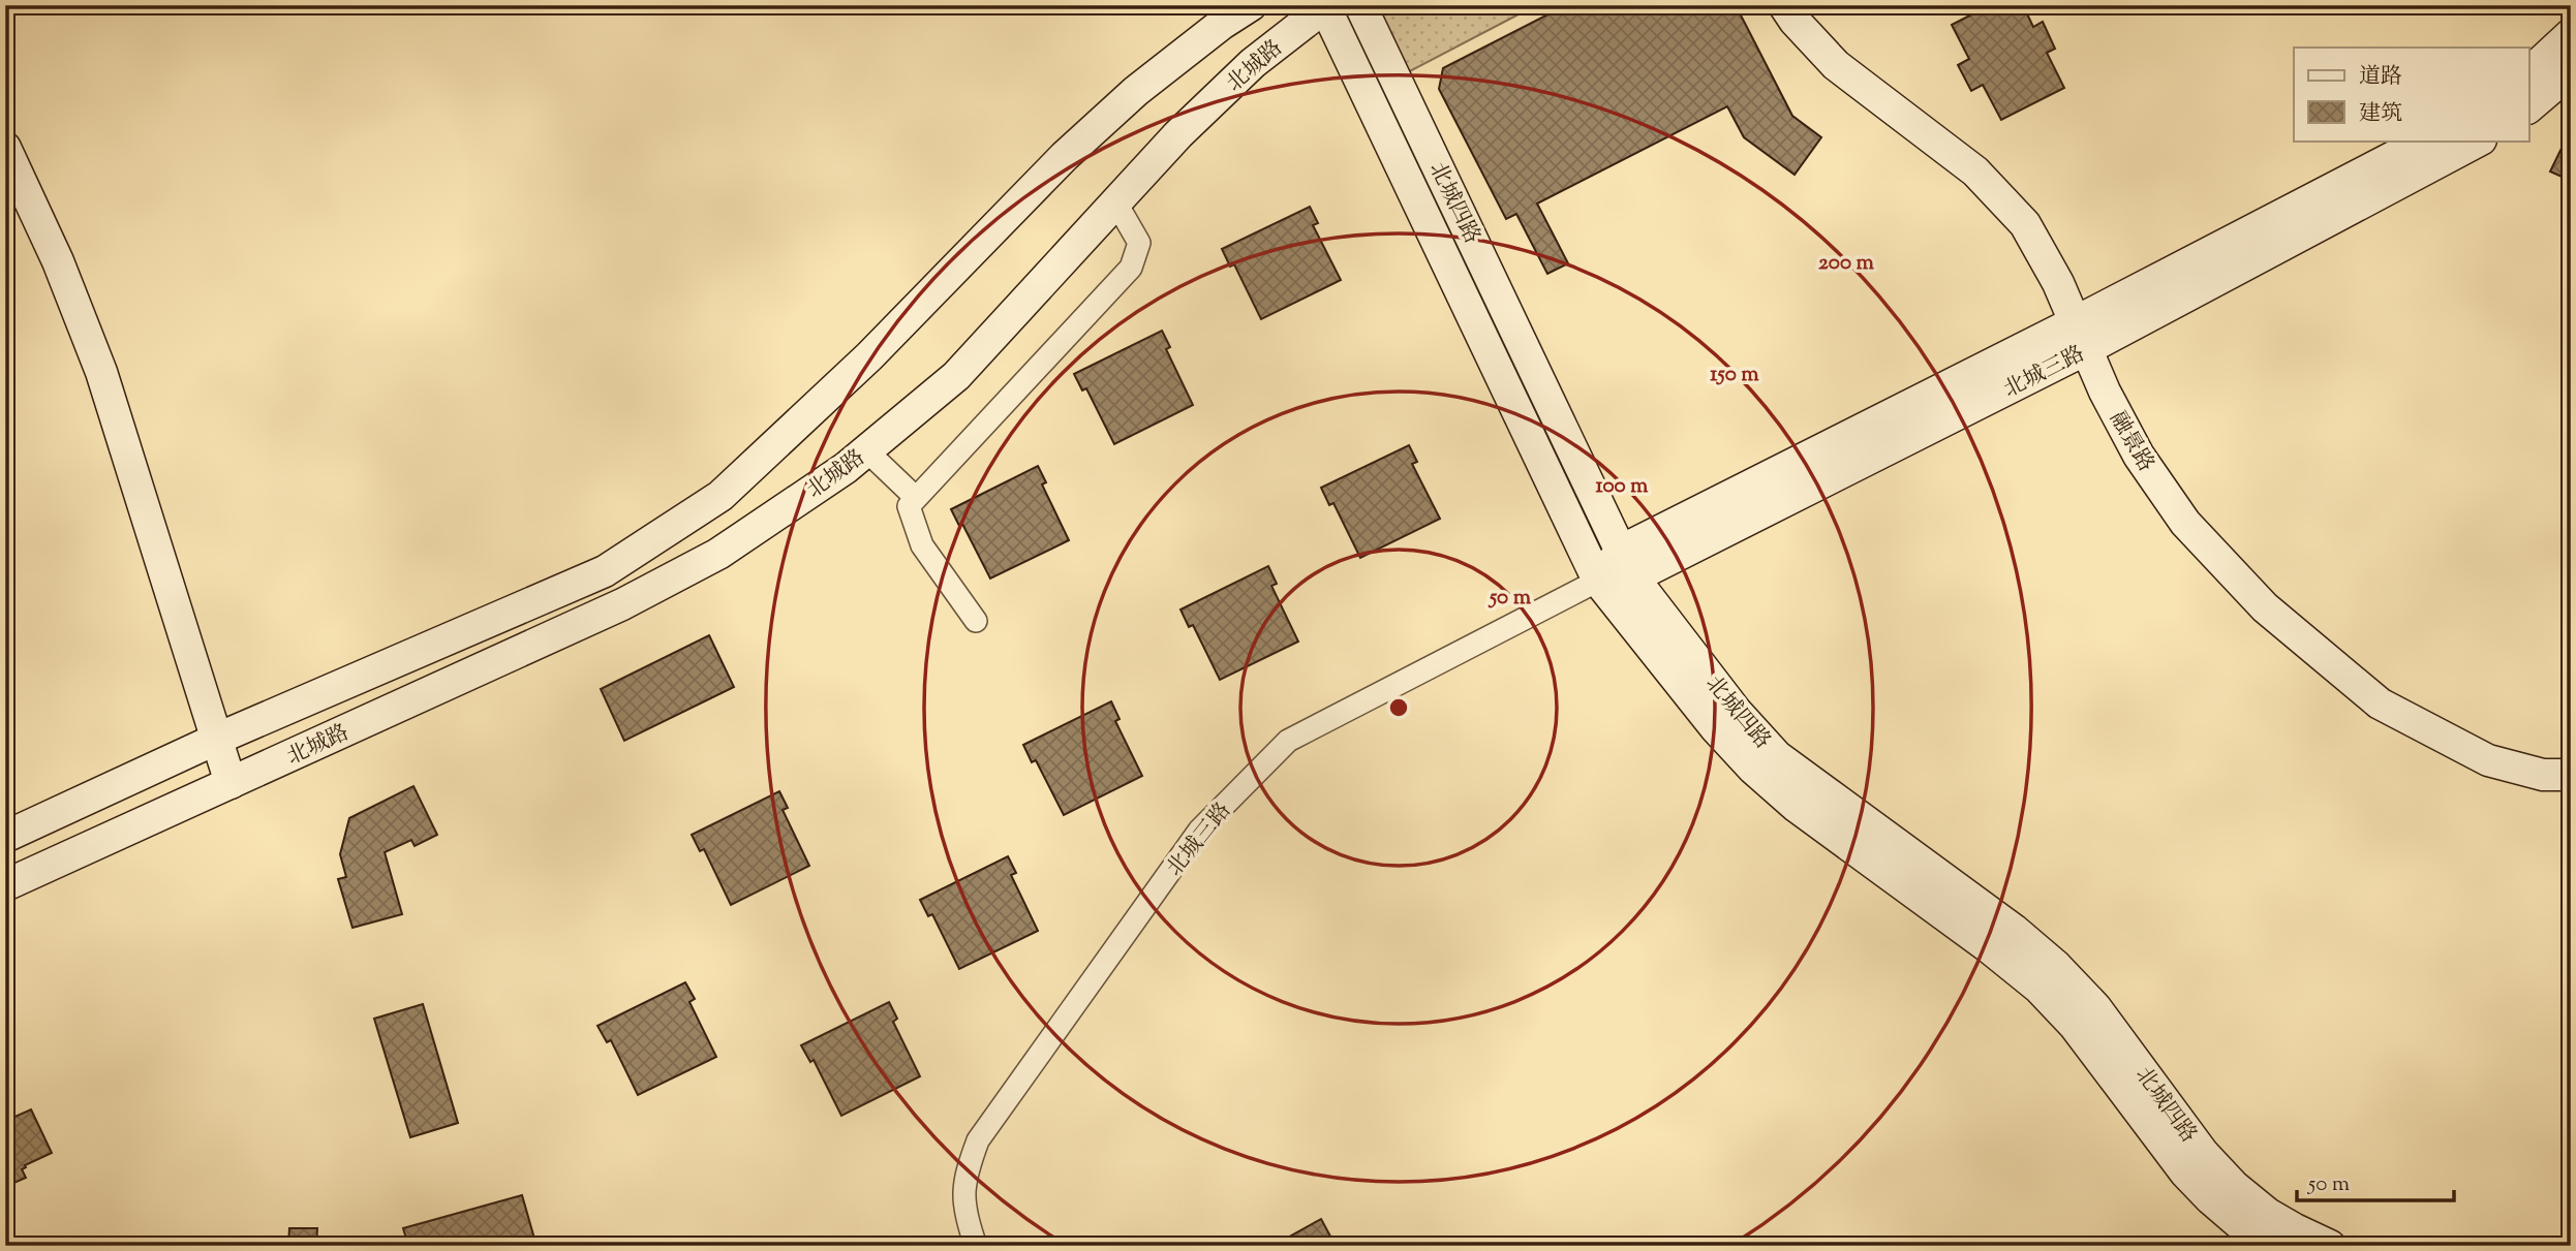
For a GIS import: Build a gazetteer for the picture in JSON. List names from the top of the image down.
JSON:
{
  "streets": {
    "main road": [
      "北城路",
      "北城四路",
      "北城三路",
      "融景路"
    ]
  },
  "crossings": [
    ["北城路", "北城四路"],
    ["北城四路", "北城三路"],
    ["北城三路", "融景路"]
  ],
  "legend": ["道路", "建筑"],
  "scale_bar": "50 m",
  "rings": [
    "200 m",
    "150 m",
    "100 m",
    "50 m"
  ]
}
